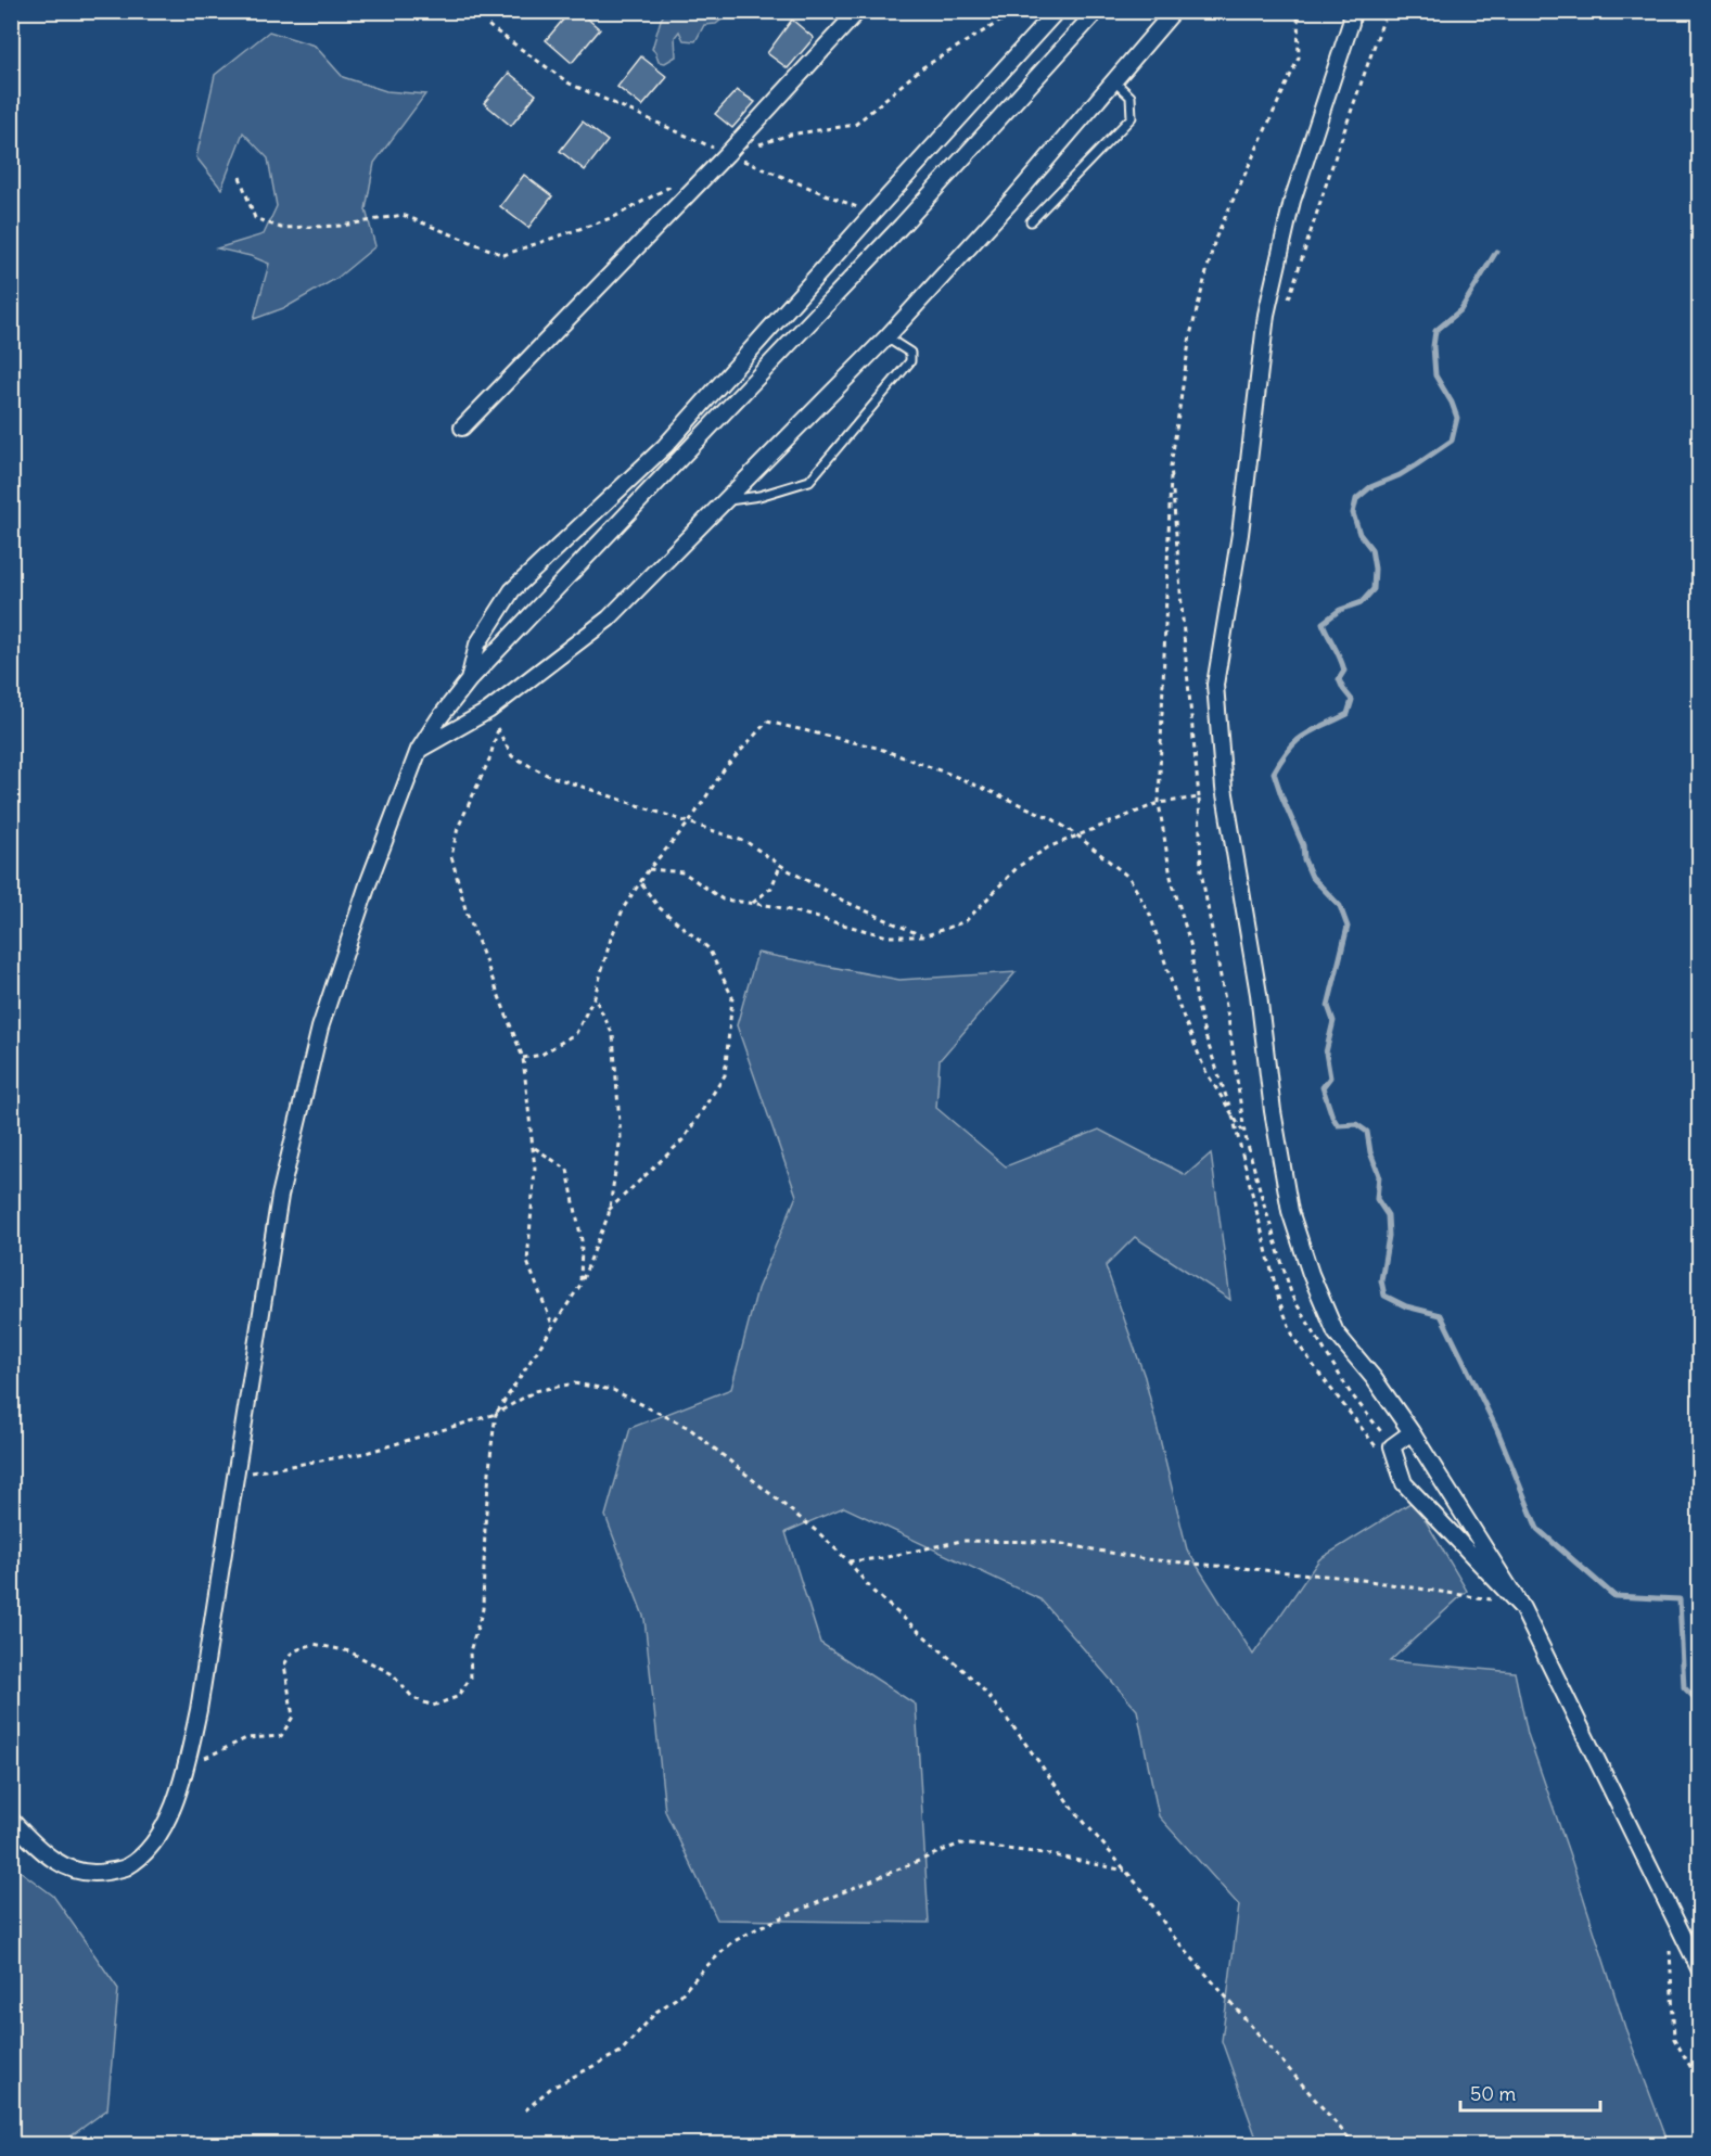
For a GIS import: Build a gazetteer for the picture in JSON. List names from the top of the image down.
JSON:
{
  "scale_bar": "50 m"
}
